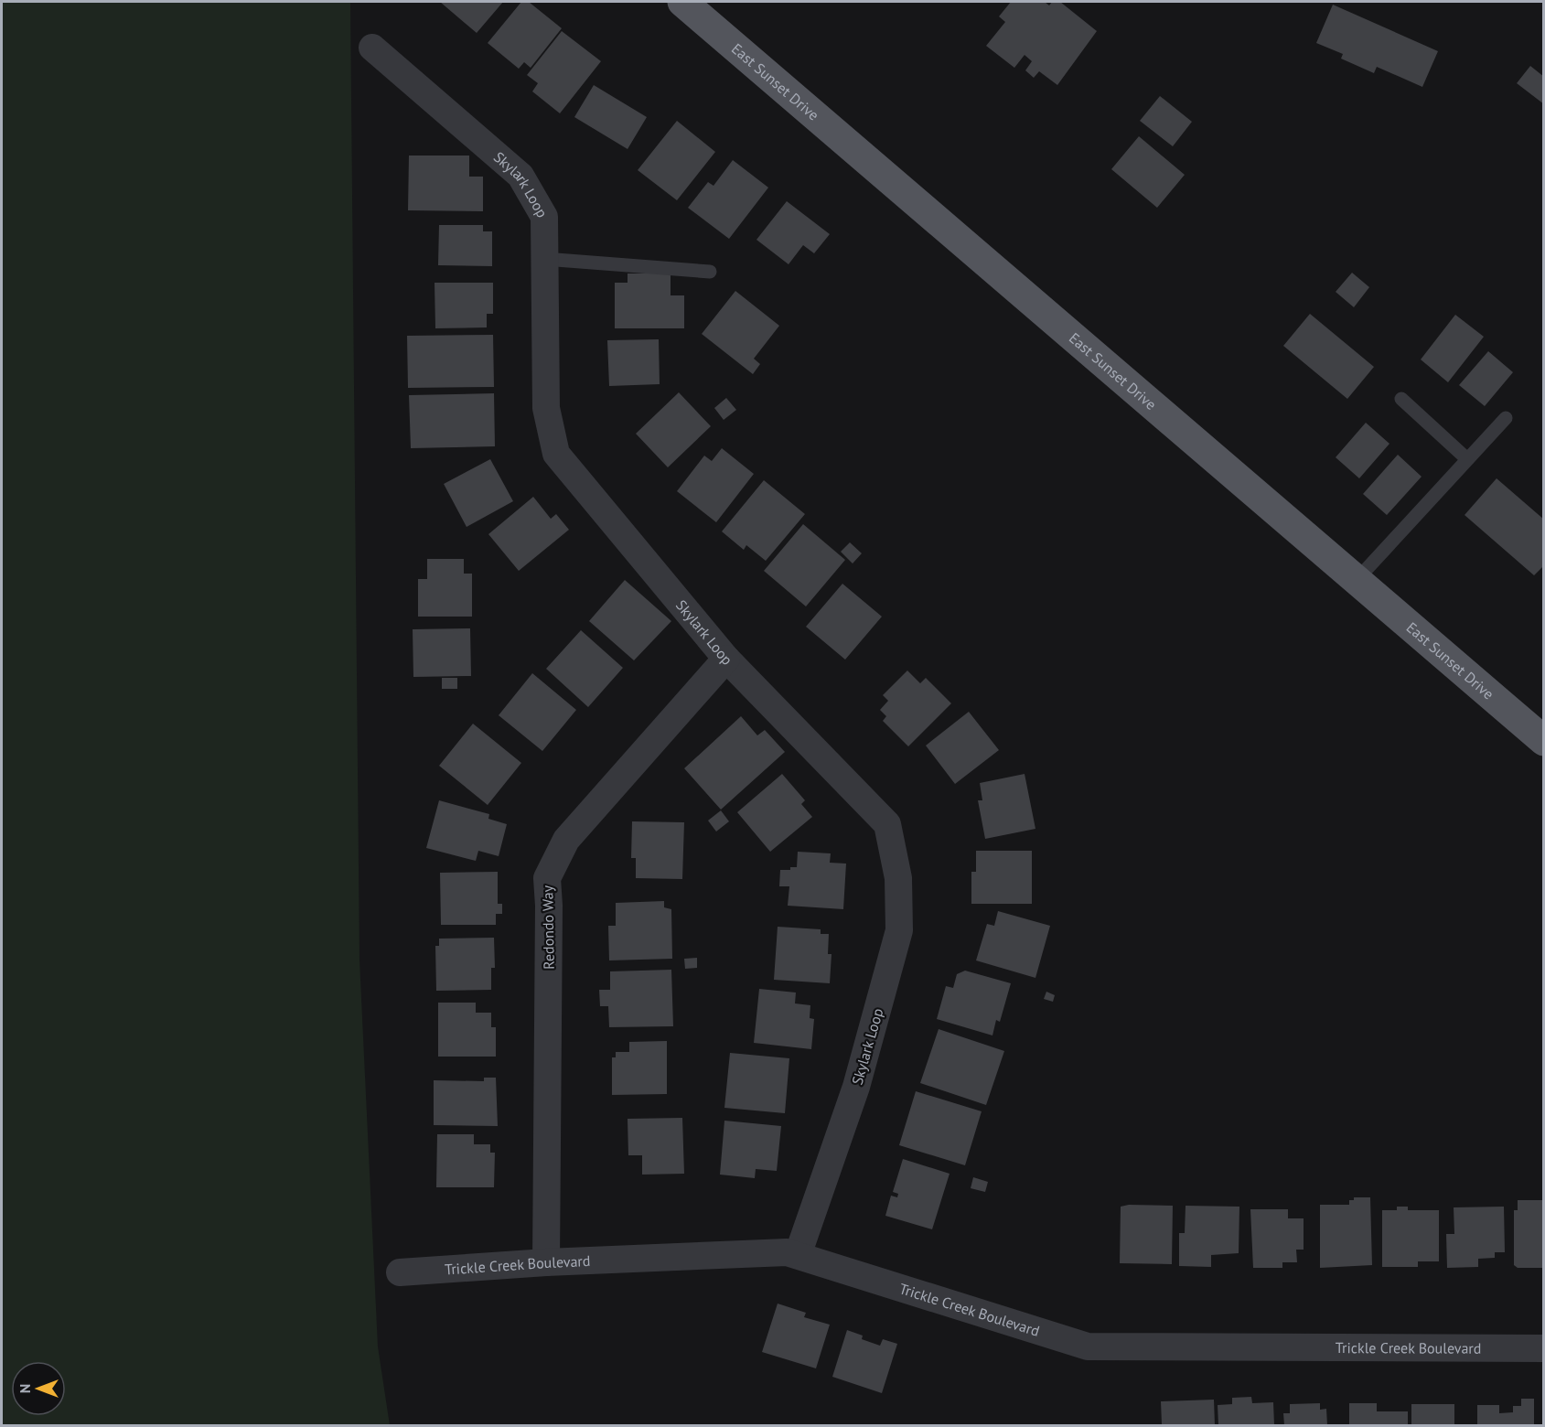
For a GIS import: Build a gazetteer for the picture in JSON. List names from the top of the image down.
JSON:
{
  "streets": {
    "main road": ["East Sunset Drive"],
    "street": ["Skylark Loop", "Redondo Way", "Trickle Creek Boulevard"]
  },
  "crossings": [
    ["Skylark Loop", "Redondo Way"],
    ["Skylark Loop", "Trickle Creek Boulevard"],
    ["Redondo Way", "Trickle Creek Boulevard"]
  ],
  "north": "left"
}
